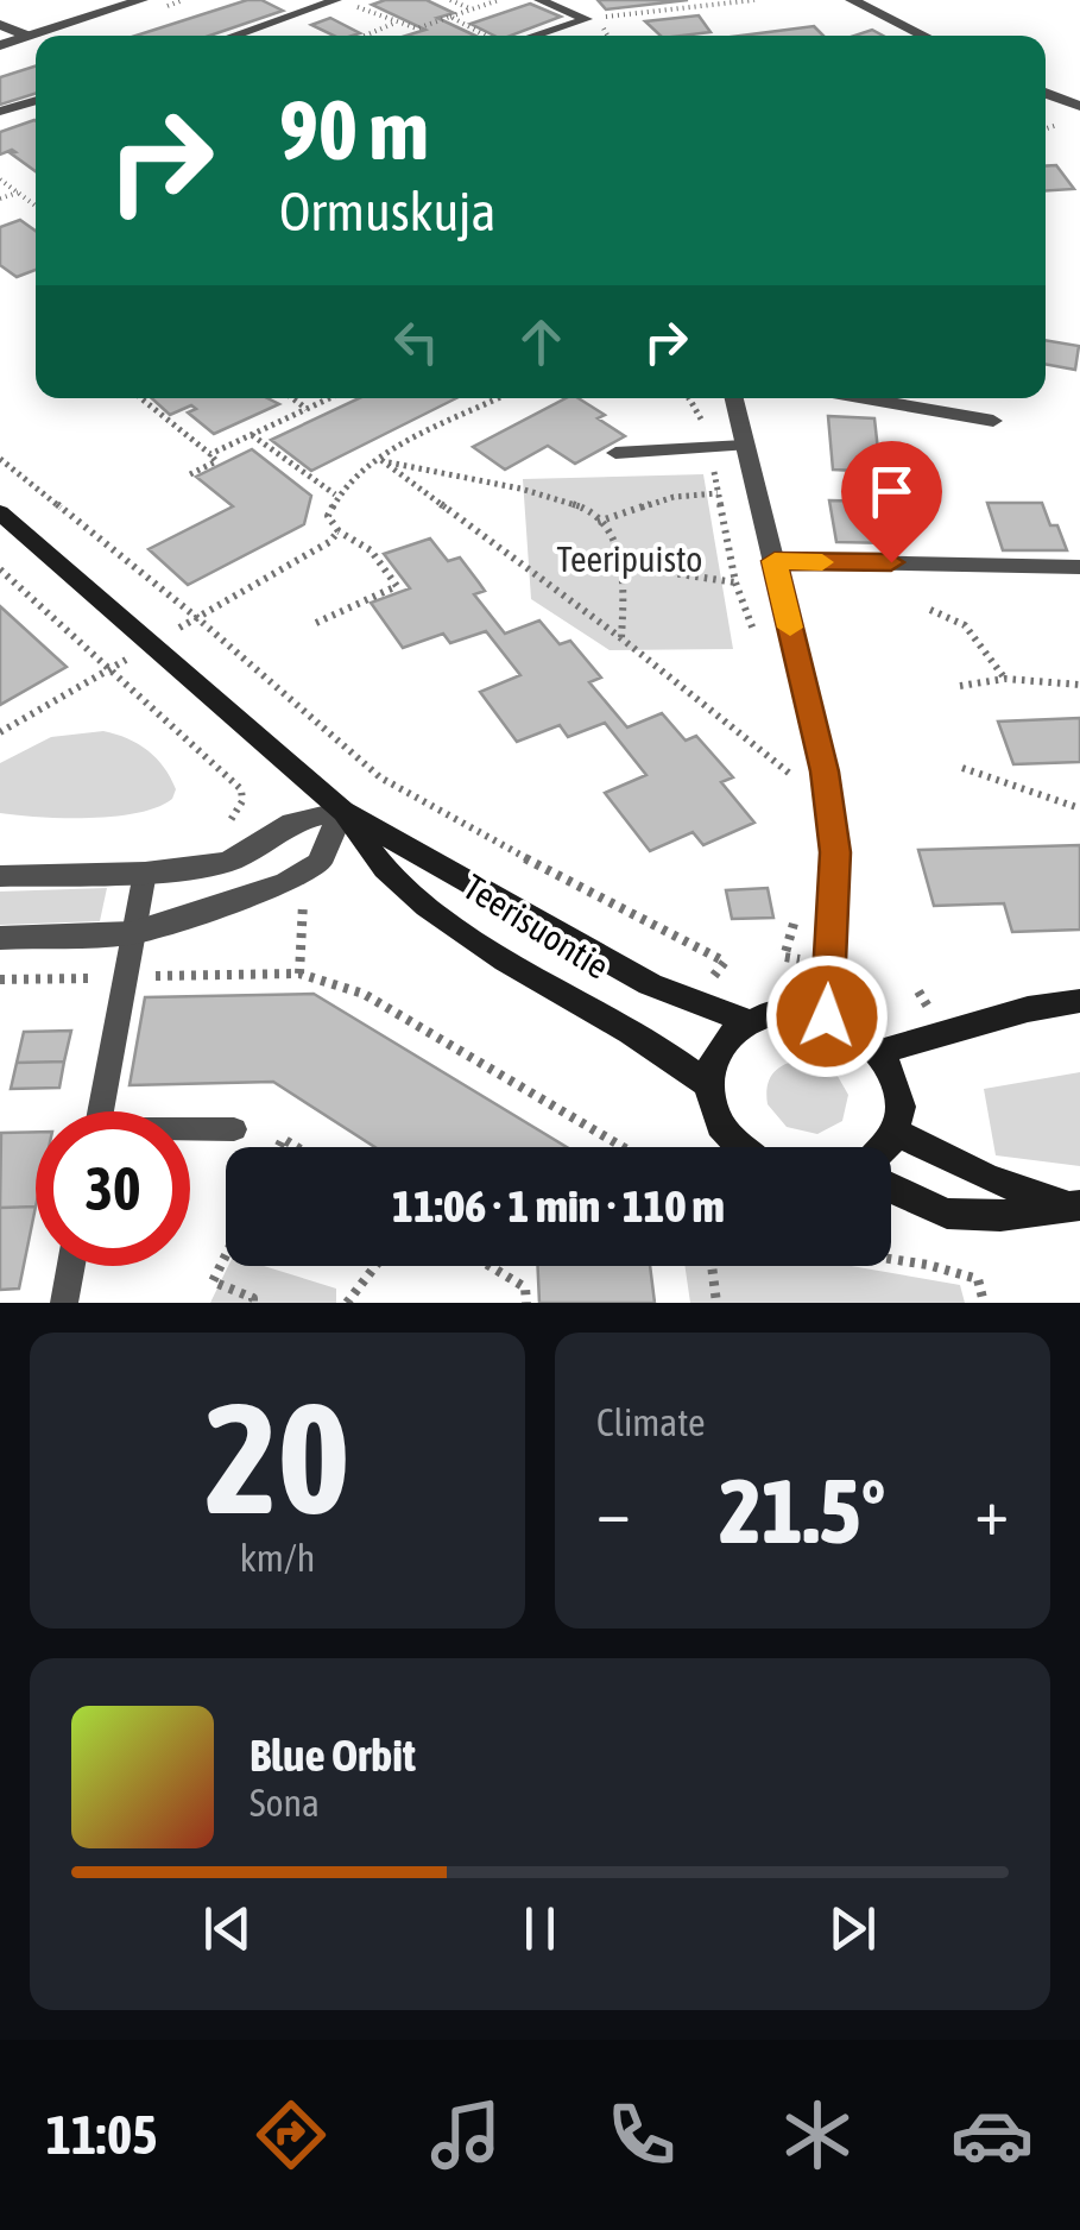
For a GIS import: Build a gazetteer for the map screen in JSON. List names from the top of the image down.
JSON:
{
  "streets": {
    "main road": ["Teerisuontie"]
  },
  "parks": ["Teeripuisto"],
  "page": {
    "turn": ["90 m", "Ormuskuja"],
    "limit": "30",
    "trip": "11:06 · 1 min · 110 m",
    "tile": [
      ["20", "km/h"],
      "Climate"
    ],
    "heat": ["−", "21.5°", "+"],
    "song": ["Blue Orbit", "Sona"],
    "tabs": "11:05"
  }
}
